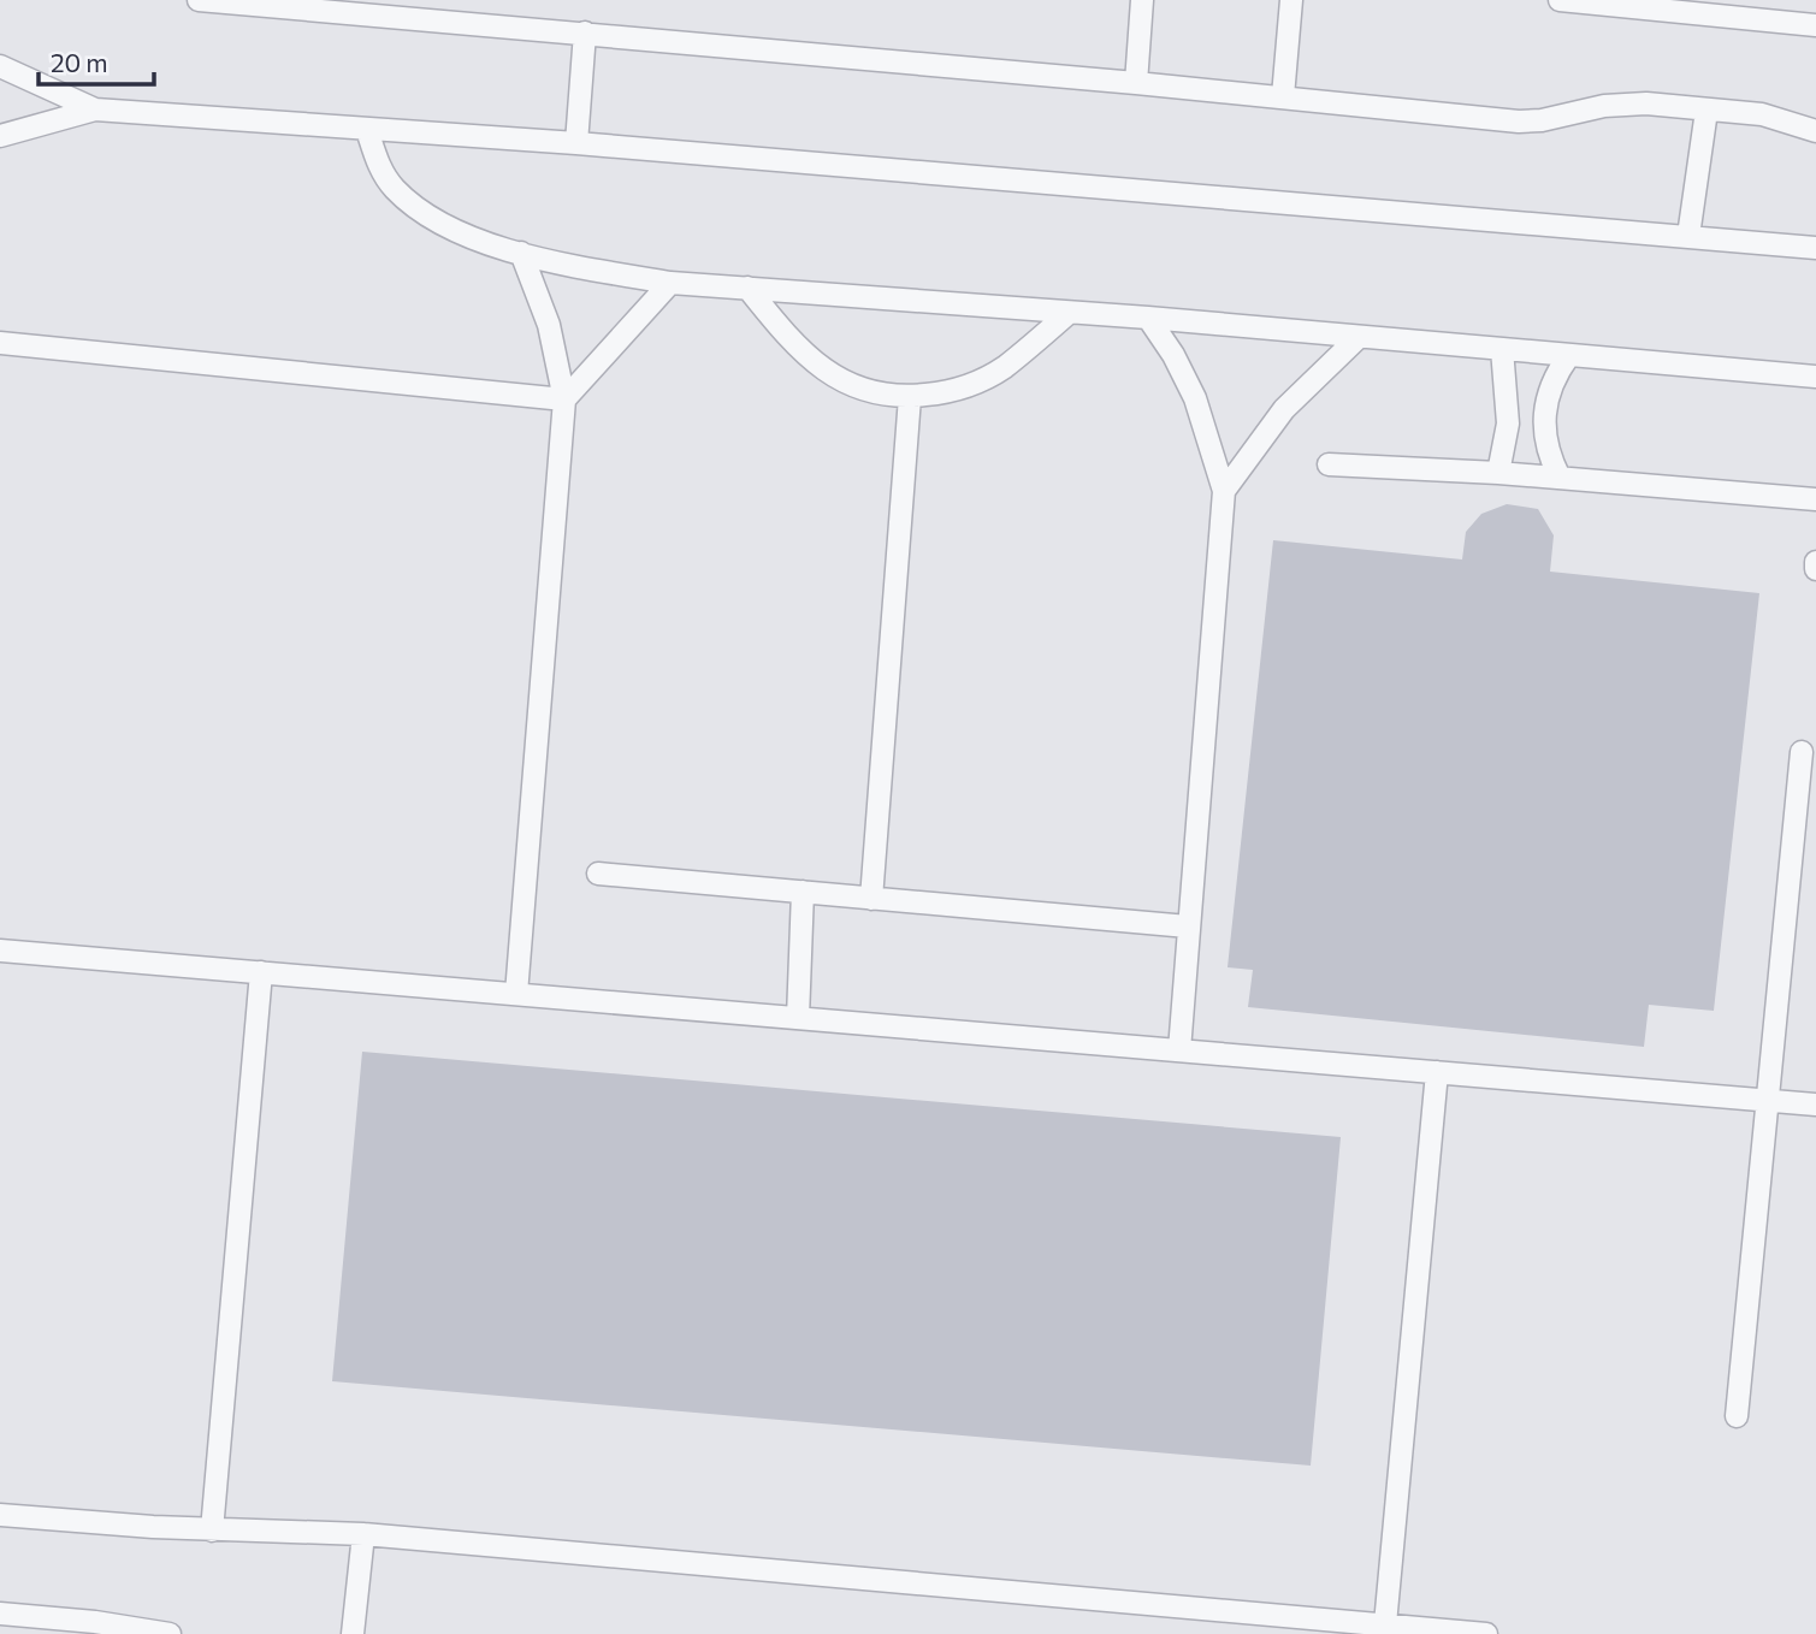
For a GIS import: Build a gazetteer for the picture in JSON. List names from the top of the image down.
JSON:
{
  "scale_bar": "20 m"
}
